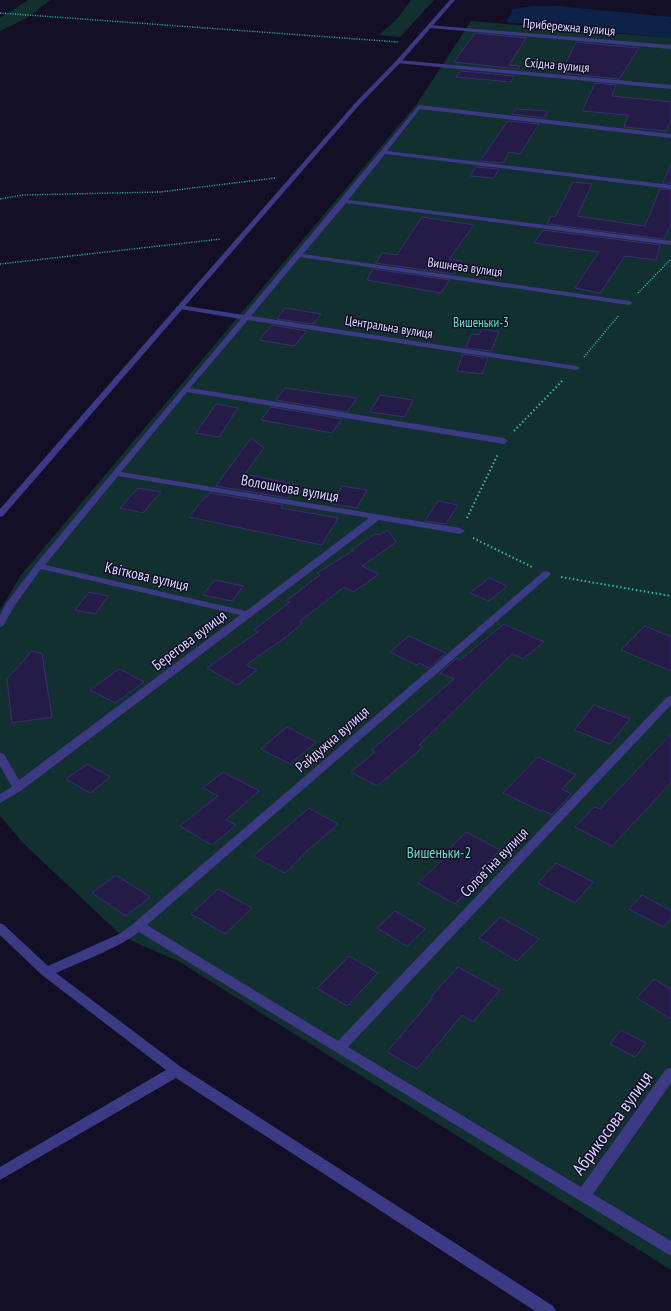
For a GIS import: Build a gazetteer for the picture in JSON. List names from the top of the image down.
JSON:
{
  "streets": {
    "street": [
      "Прибережна вулиця",
      "Східна вулиця",
      "Вишнева вулиця",
      "Центральна вулиця",
      "Волошкова вулиця",
      "Квіткова вулиця",
      "Берегова вулиця",
      "Райдужна вулиця",
      "Соловʼїна вулиця",
      "Абрикосова вулиця"
    ]
  },
  "crossings": [
    ["Волошкова вулиця", "Берегова вулиця"],
    ["Квіткова вулиця", "Берегова вулиця"]
  ],
  "parks": ["Вишеньки-3", "Вишеньки-2"]
}
